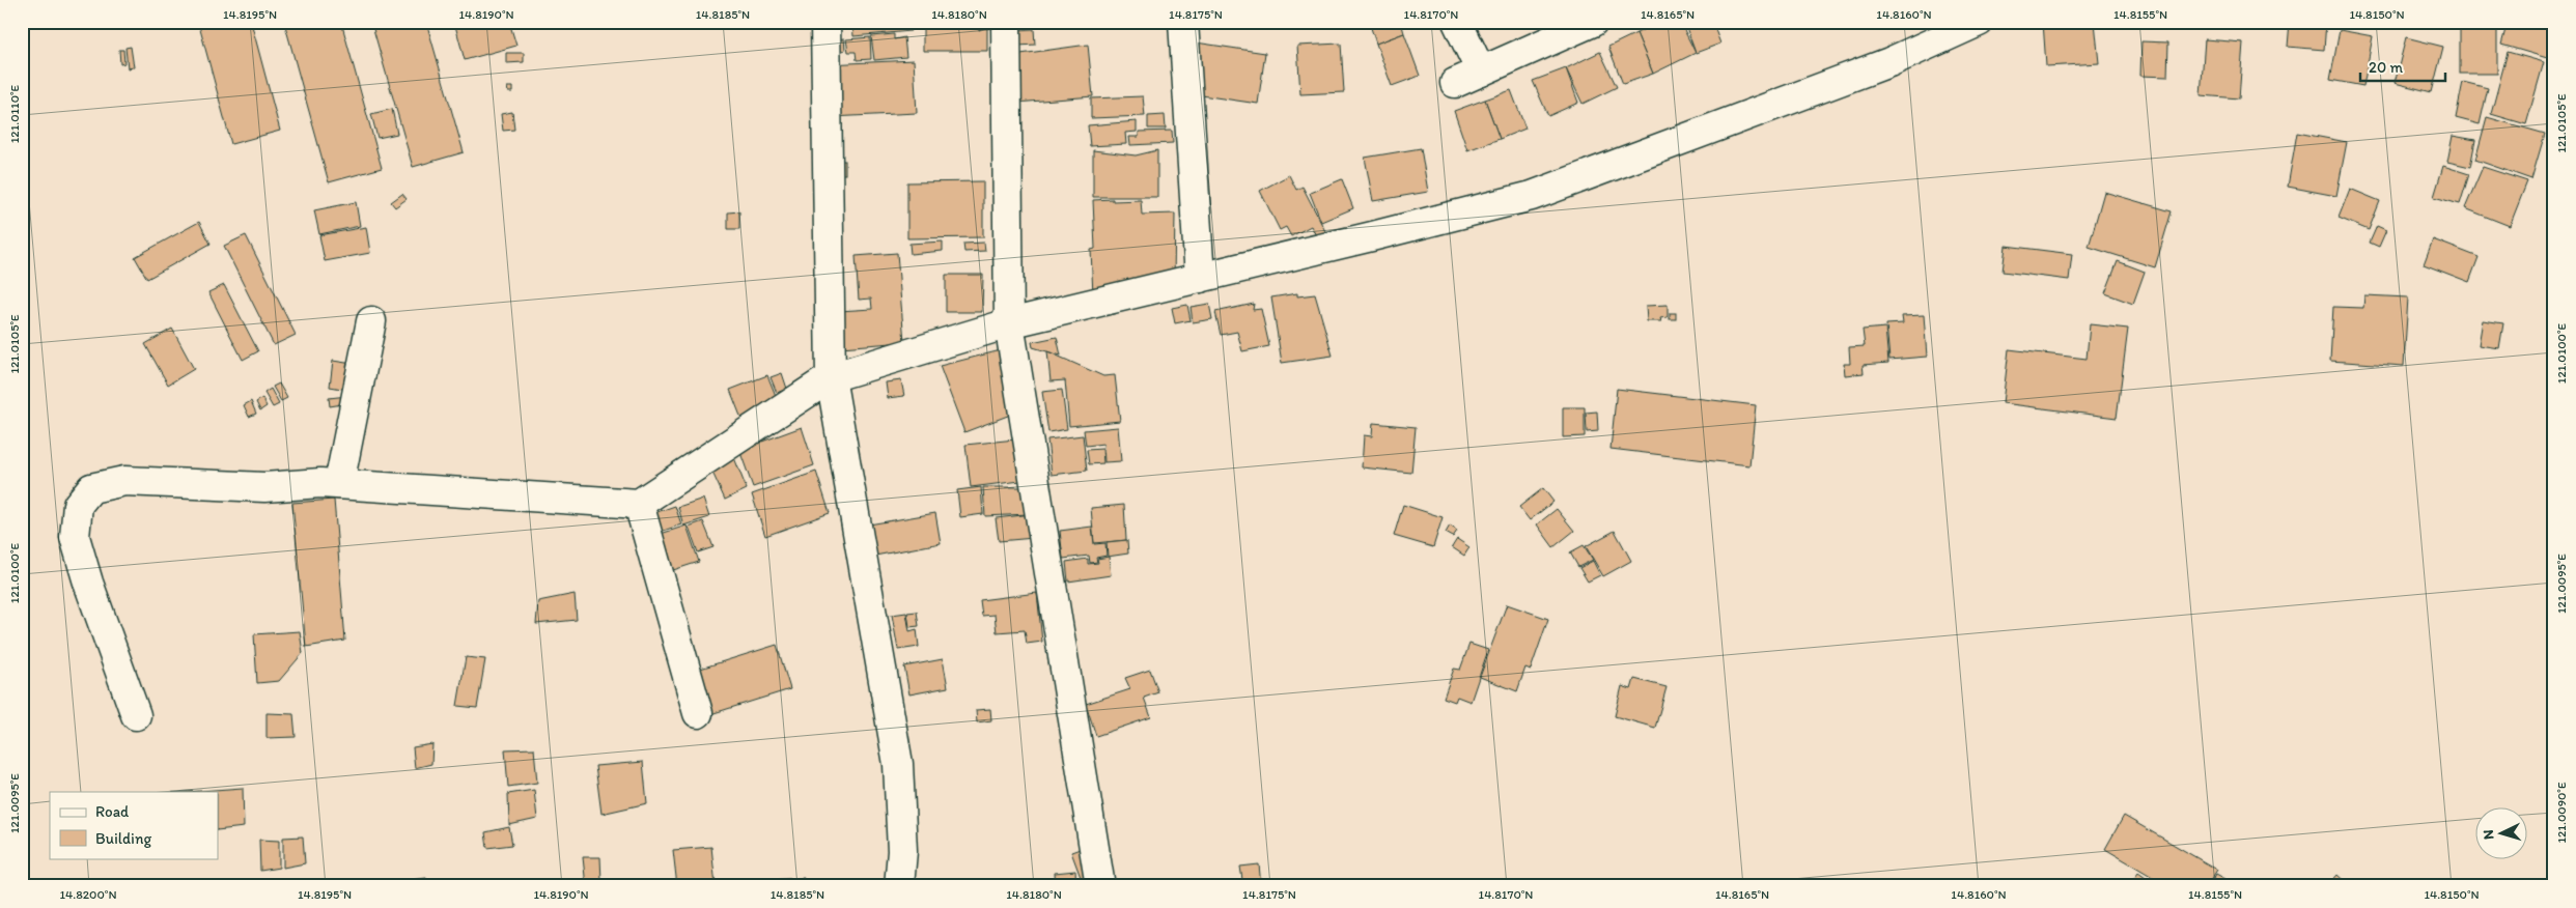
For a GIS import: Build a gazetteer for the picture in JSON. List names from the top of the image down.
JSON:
{
  "legend": ["Road", "Building"],
  "scale_bar": "20 m",
  "north": "left",
  "coordinates": [
    "14.8195°N",
    "14.8190°N",
    "14.8185°N",
    "14.8180°N",
    "14.8175°N",
    "14.8170°N",
    "14.8165°N",
    "14.8160°N",
    "14.8155°N",
    "14.8150°N",
    "121.0110°E",
    "121.0105°E",
    "121.0100°E",
    "121.0095°E",
    "121.0090°E",
    "14.8200°N"
  ]
}
